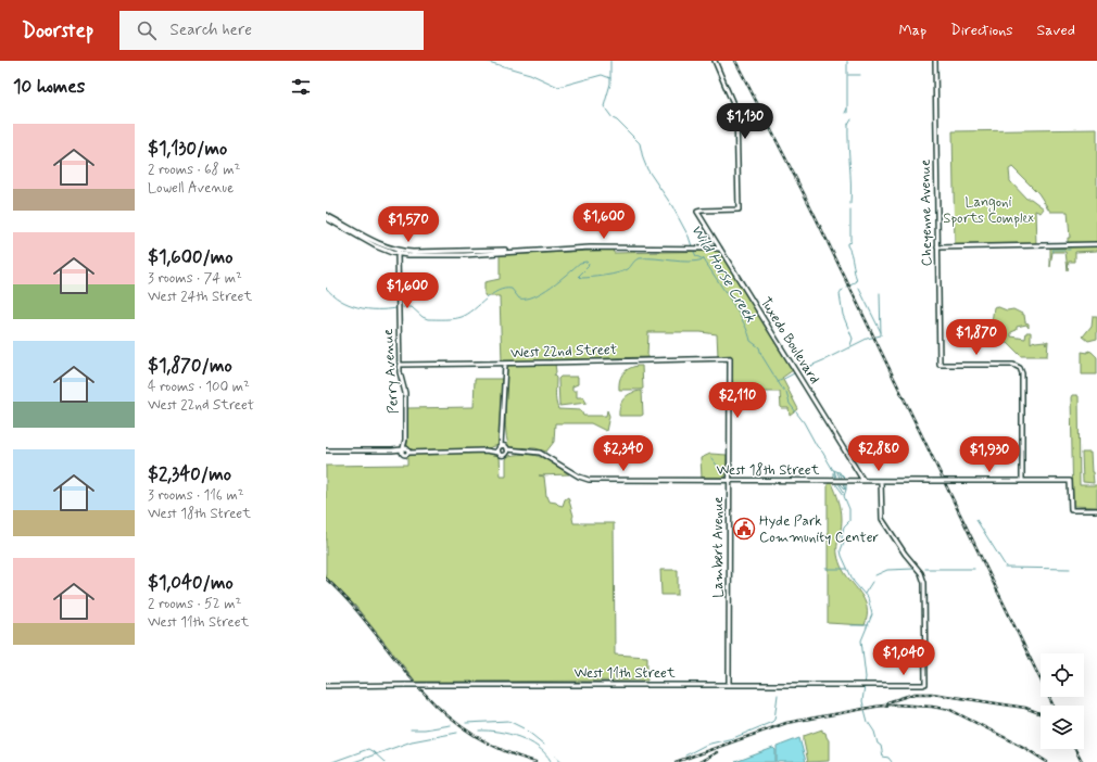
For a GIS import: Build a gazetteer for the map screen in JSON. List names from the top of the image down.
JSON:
{
  "streets": {
    "street": [
      "Cheyenne Avenue",
      "Tuxedo Boulevard",
      "West 22nd Street",
      "Perry Avenue",
      "West 18th Street",
      "Lambert Avenue",
      "West 11th Street"
    ]
  },
  "crossings": [
    ["Cheyenne Avenue", "West 18th Street"],
    ["Tuxedo Boulevard", "West 18th Street"],
    ["West 22nd Street", "Perry Avenue"],
    ["West 22nd Street", "Lambert Avenue"],
    ["West 18th Street", "Lambert Avenue"],
    ["West 18th Street", "West 11th Street"],
    ["Lambert Avenue", "West 11th Street"]
  ],
  "water": ["Wild Horse Creek"],
  "parks": ["Langoni Sports Complex"],
  "places": {
    "public building": ["Hyde Park Community Center"]
  },
  "page": {
    "header": "Doorstep",
    "search": "Search here",
    "nav": ["Map", "Directions", "Saved"],
    "heading": "10 homes",
    "price": [
      "$1,130",
      "$1,600",
      "$1,570",
      "$1,600",
      "$1,870",
      "$2,110",
      "$2,340",
      "$2,880",
      "$1,930",
      "$1,040"
    ],
    "list": [
      {
        "name": "$1,130/mo",
        "note": "2 rooms · 68 m² · Lowell Avenue"
      },
      {
        "name": "$1,600/mo",
        "note": "3 rooms · 74 m² · West 24th Street"
      },
      {
        "name": "$1,870/mo",
        "note": "4 rooms · 100 m² · West 22nd Street"
      },
      {
        "name": "$2,340/mo",
        "note": "3 rooms · 116 m² · West 18th Street"
      },
      {
        "name": "$1,040/mo",
        "note": "2 rooms · 52 m² · West 11th Street"
      }
    ]
  }
}
